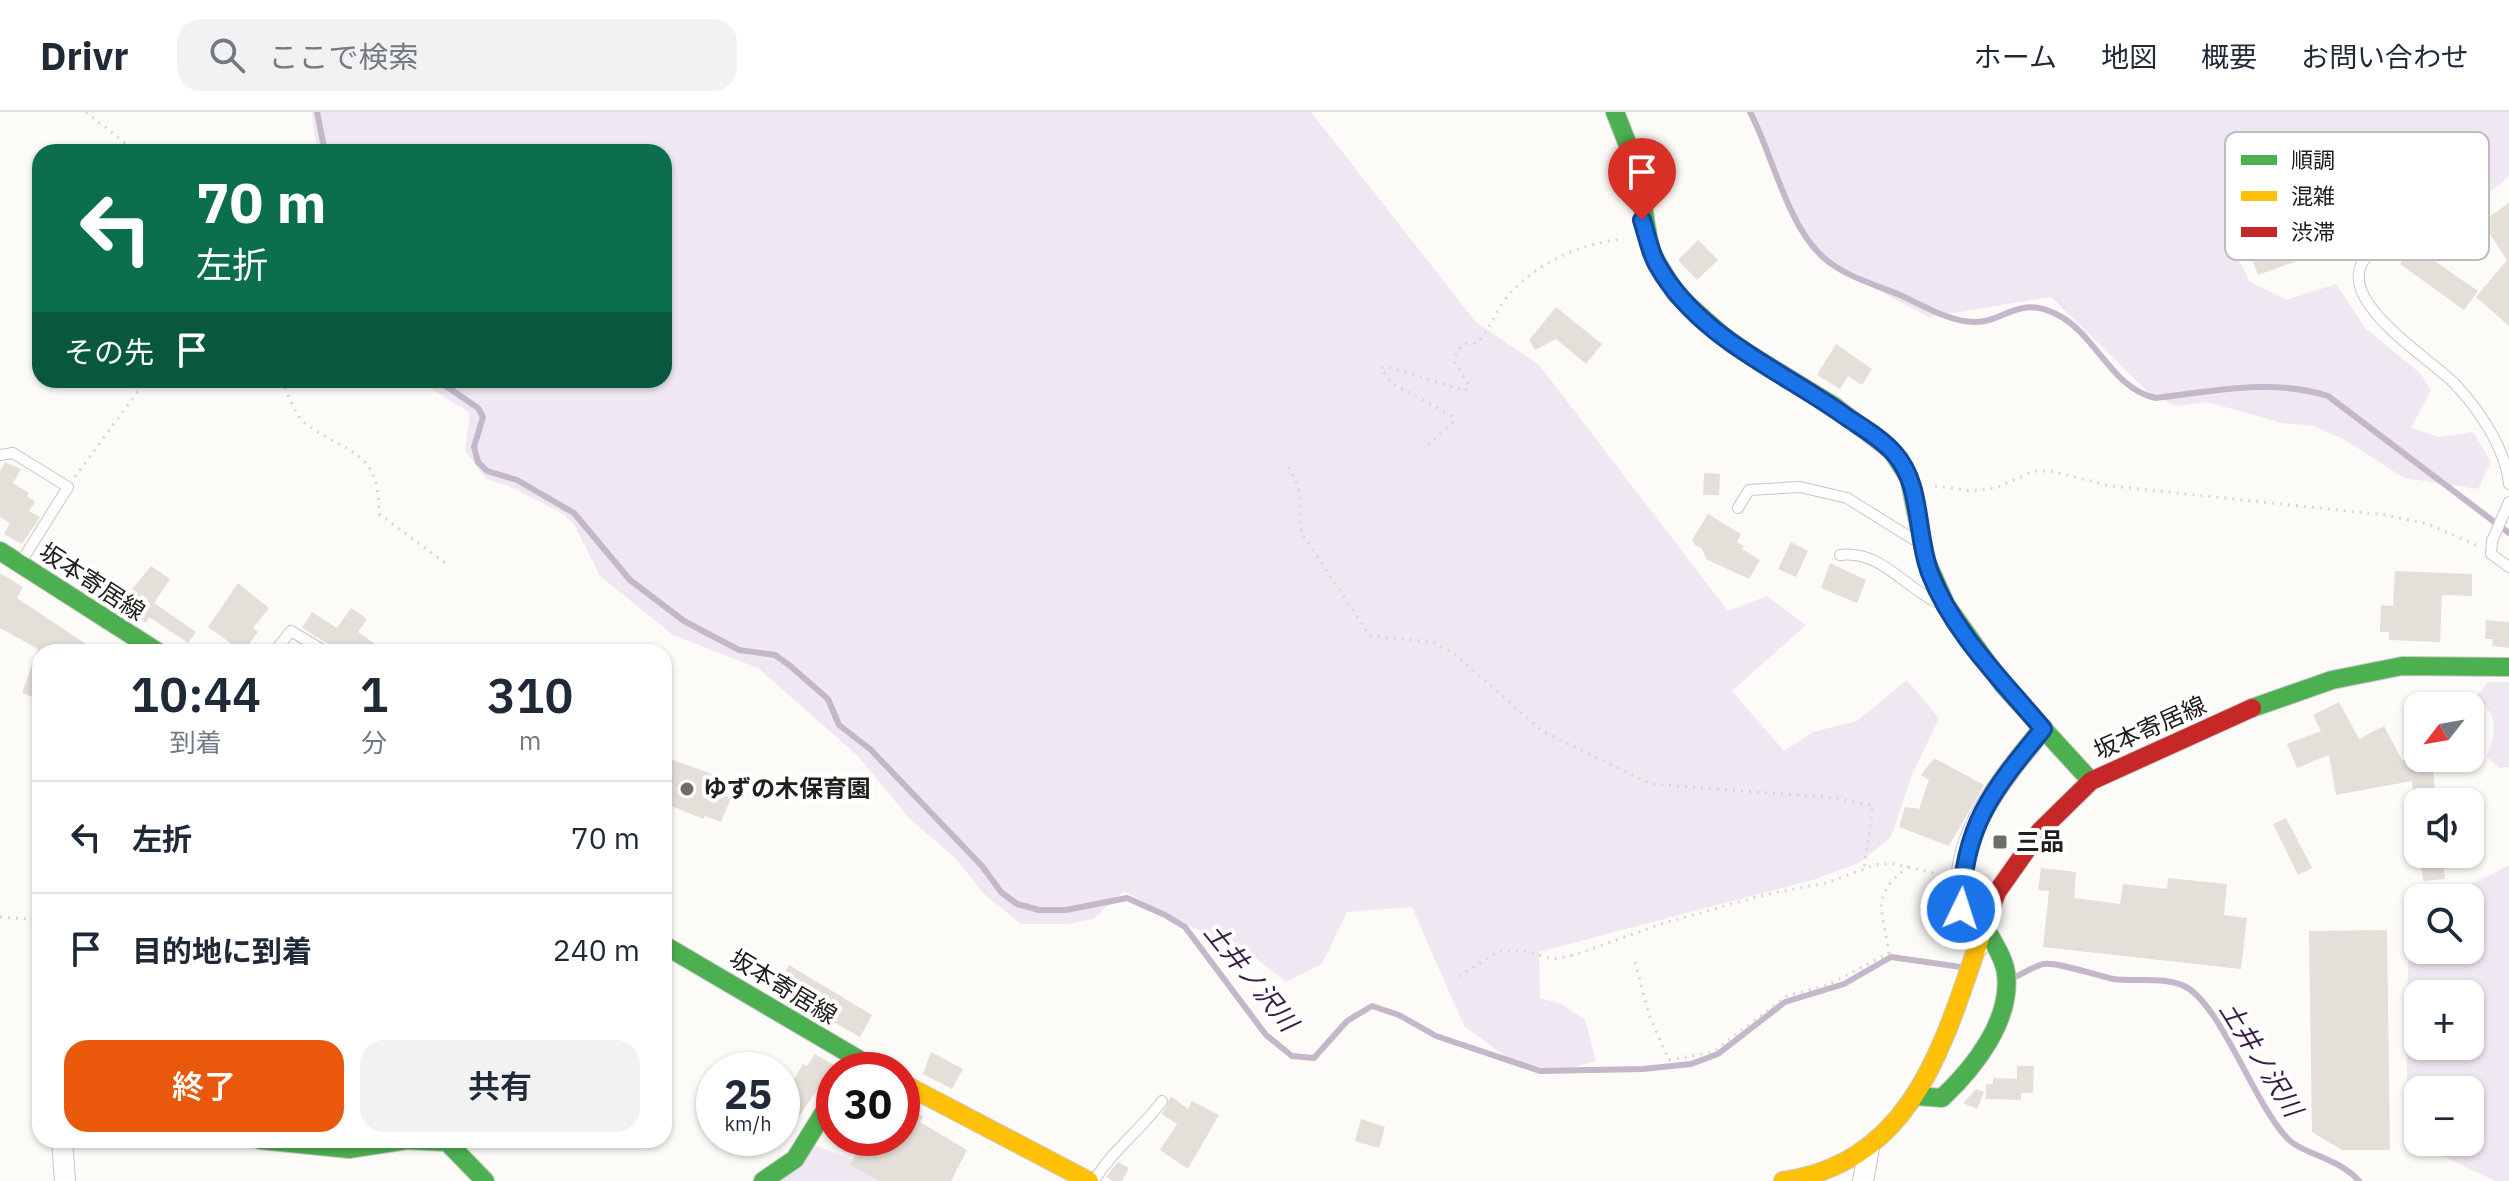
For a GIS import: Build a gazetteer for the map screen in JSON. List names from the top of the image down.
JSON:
{
  "streets": {
    "main road": ["坂本寄居線"]
  },
  "water": ["土井ノ沢川"],
  "places": {
    "other": ["ゆずの木保育園"],
    "transit": ["三品"]
  },
  "legend": ["順調", "混雑", "渋滞"],
  "north": "bottom left",
  "page": {
    "header": "Drivr",
    "search": "ここで検索",
    "nav": [
      "ホーム",
      "地図",
      "概要",
      "お問い合わせ"
    ],
    "turn": ["70 m", "左折"],
    "then": "その先",
    "eta": [
      "10:44",
      "到着",
      "1",
      "分",
      "310",
      "m"
    ],
    "map_buttons": ["+", "−"],
    "list": [
      {
        "name": "左折",
        "value": "70 m"
      },
      {
        "name": "目的地に到着",
        "value": "240 m"
      }
    ],
    "buttons": ["終了", "共有"],
    "speed": "25 km/h",
    "limit": "30"
  }
}
